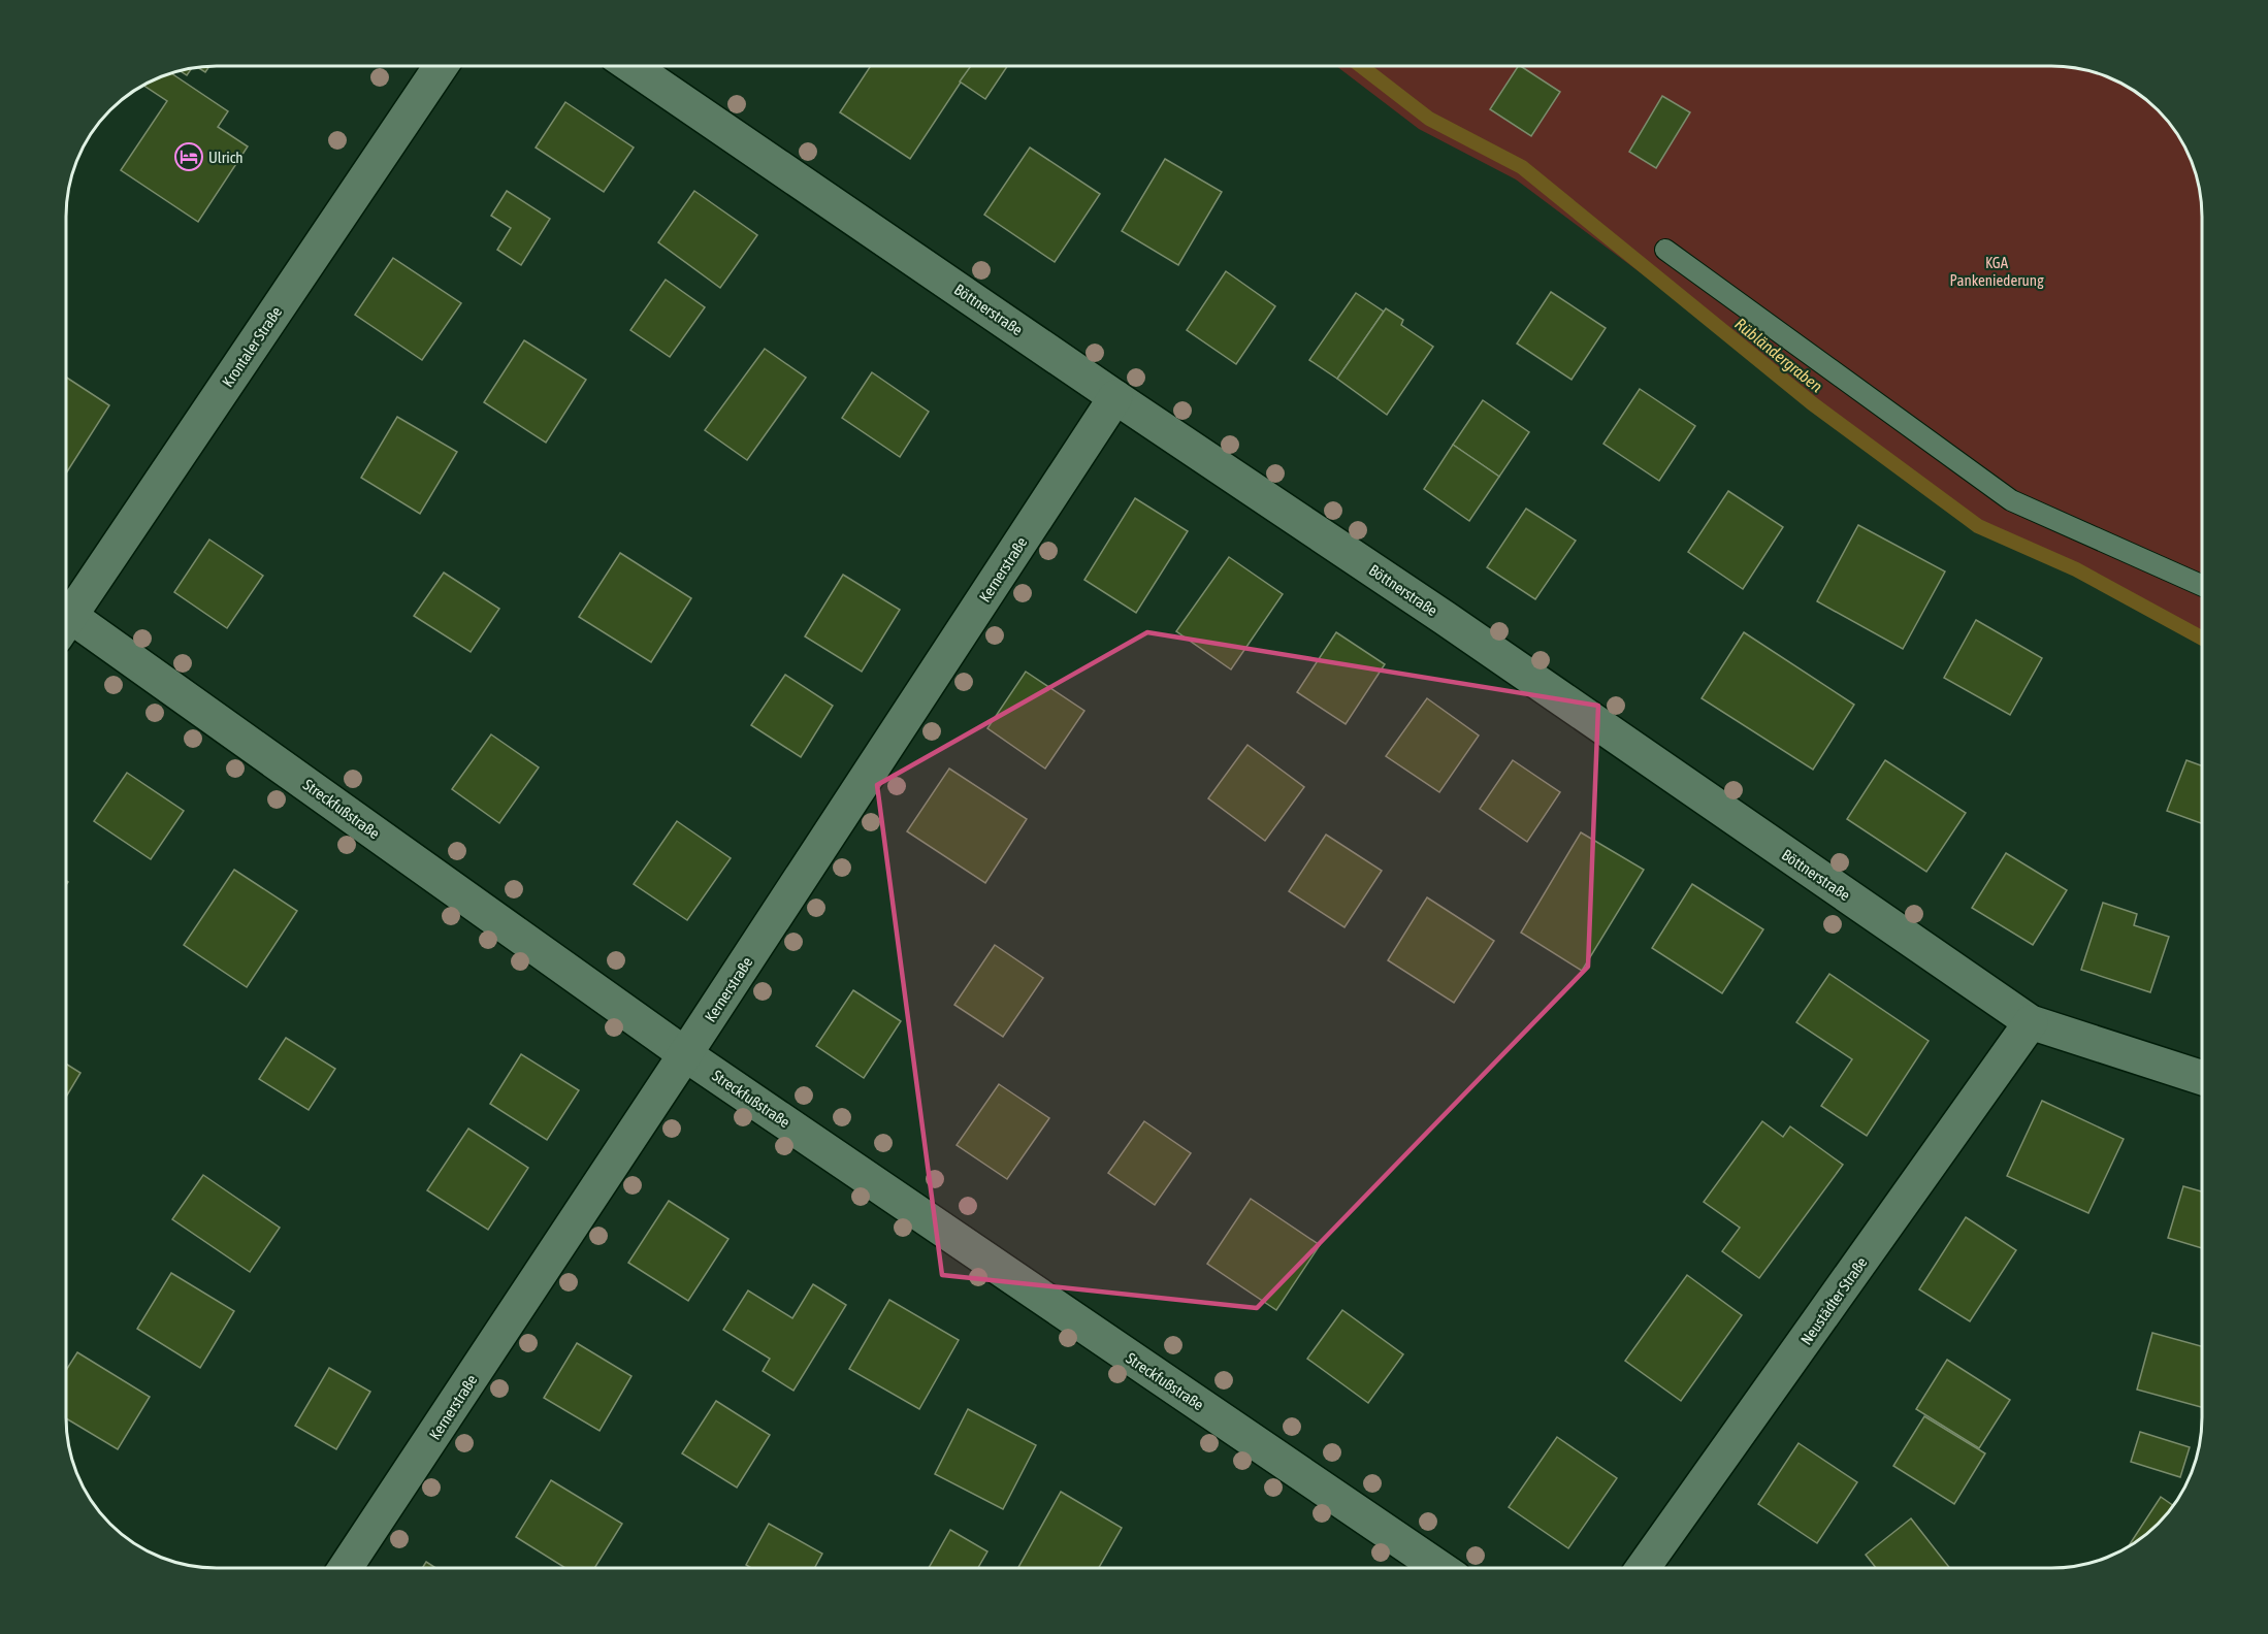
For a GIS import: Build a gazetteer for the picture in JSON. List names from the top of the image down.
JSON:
{
  "streets": {
    "street": [
      "Böttnerstraße",
      "Krontaler Straße",
      "Kernerstraße",
      "Streckfußstraße",
      "Neustädter Straße"
    ]
  },
  "crossings": [
    ["Böttnerstraße", "Kernerstraße"],
    ["Böttnerstraße", "Neustädter Straße"],
    ["Kernerstraße", "Streckfußstraße"]
  ],
  "water": ["Rübländergraben"],
  "parks": ["KGA Pankeniederung"],
  "places": {
    "hotel": ["Ulrich"]
  }
}
